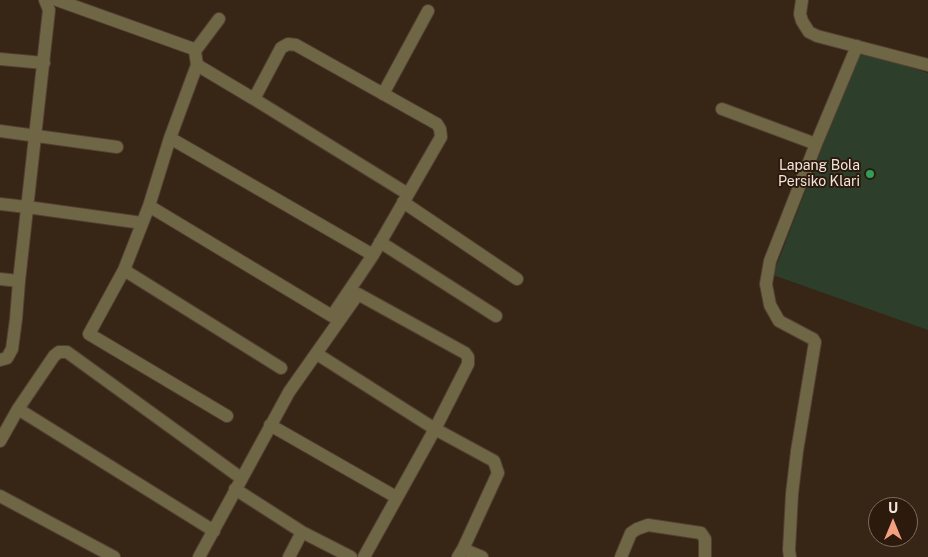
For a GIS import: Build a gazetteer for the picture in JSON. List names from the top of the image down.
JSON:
{
  "places": ["Lapang Bola Persiko Klari"],
  "north": "top"
}
